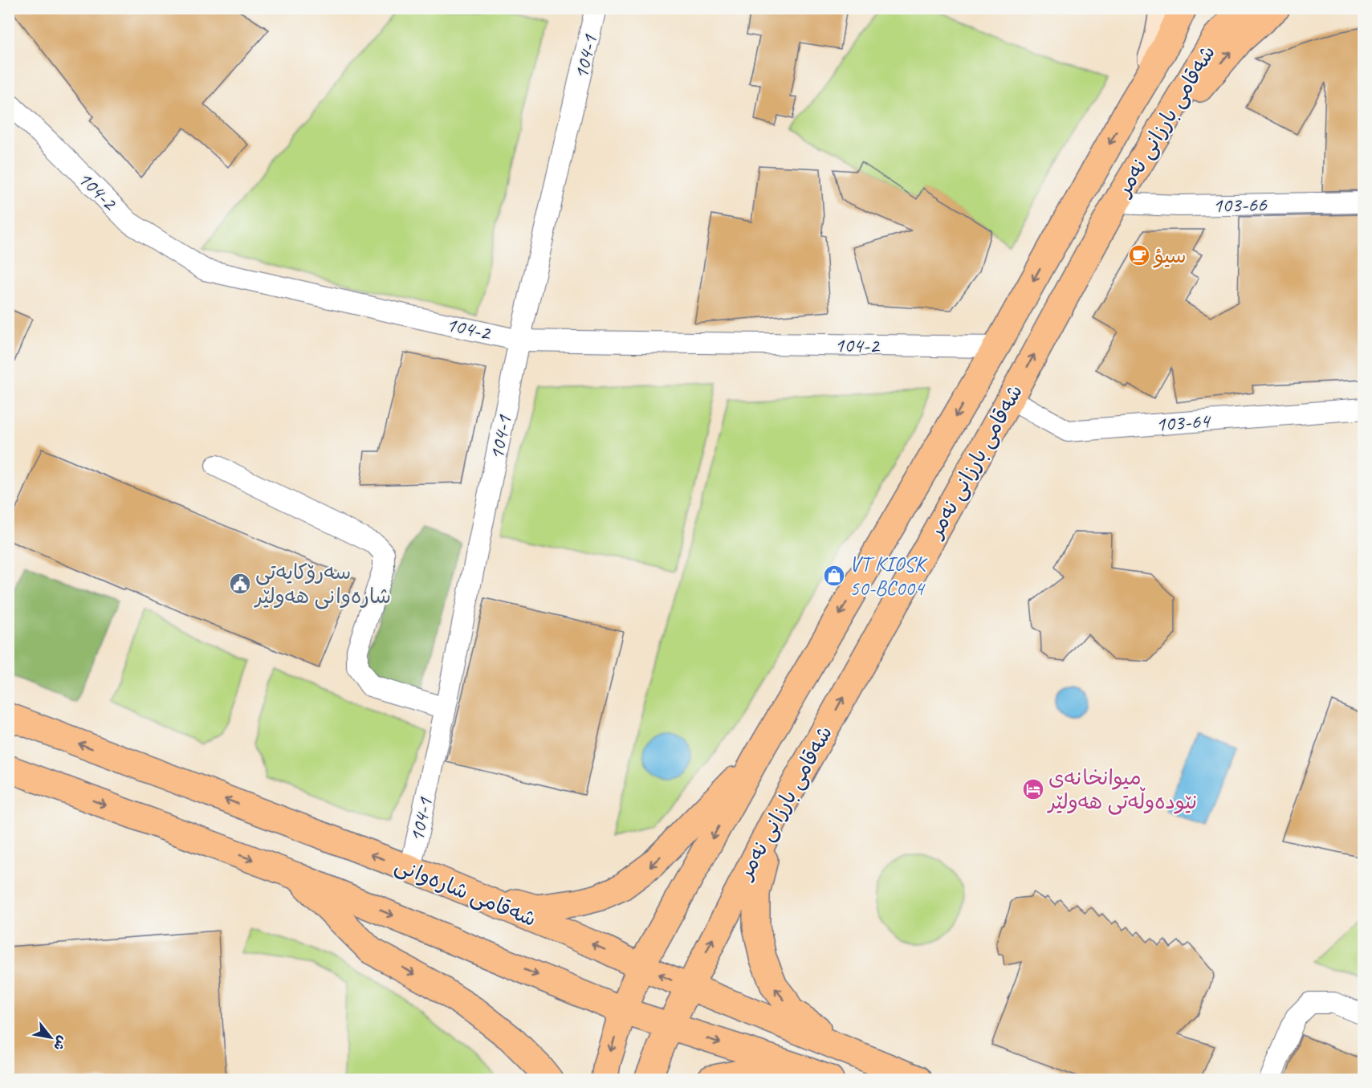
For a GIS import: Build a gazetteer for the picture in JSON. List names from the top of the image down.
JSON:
{
  "streets": {
    "main road": ["شەقامی بارزانی نەمر", "شەقامی شارەوانی"],
    "street": [
      "104-1",
      "104-2",
      "103-66",
      "103-64"
    ]
  },
  "crossings": [
    ["104-1", "104-2"],
    ["104-1", "شەقامی شارەوانی"],
    ["شەقامی بارزانی نەمر", "104-2"],
    ["شەقامی بارزانی نەمر", "103-66"],
    ["شەقامی بارزانی نەمر", "103-64"],
    ["شەقامی بارزانی نەمر", "شەقامی شارەوانی"]
  ],
  "places": {
    "cafe": ["سيؤ"],
    "shop": ["VT KIOSK 50-BC004"],
    "public building": ["سەرۆکایەتی شارەوانی هەولێر"],
    "hotel": ["میوانخانەی نێودەوڵەتی هەولێر"]
  },
  "north": "bottom right"
}
